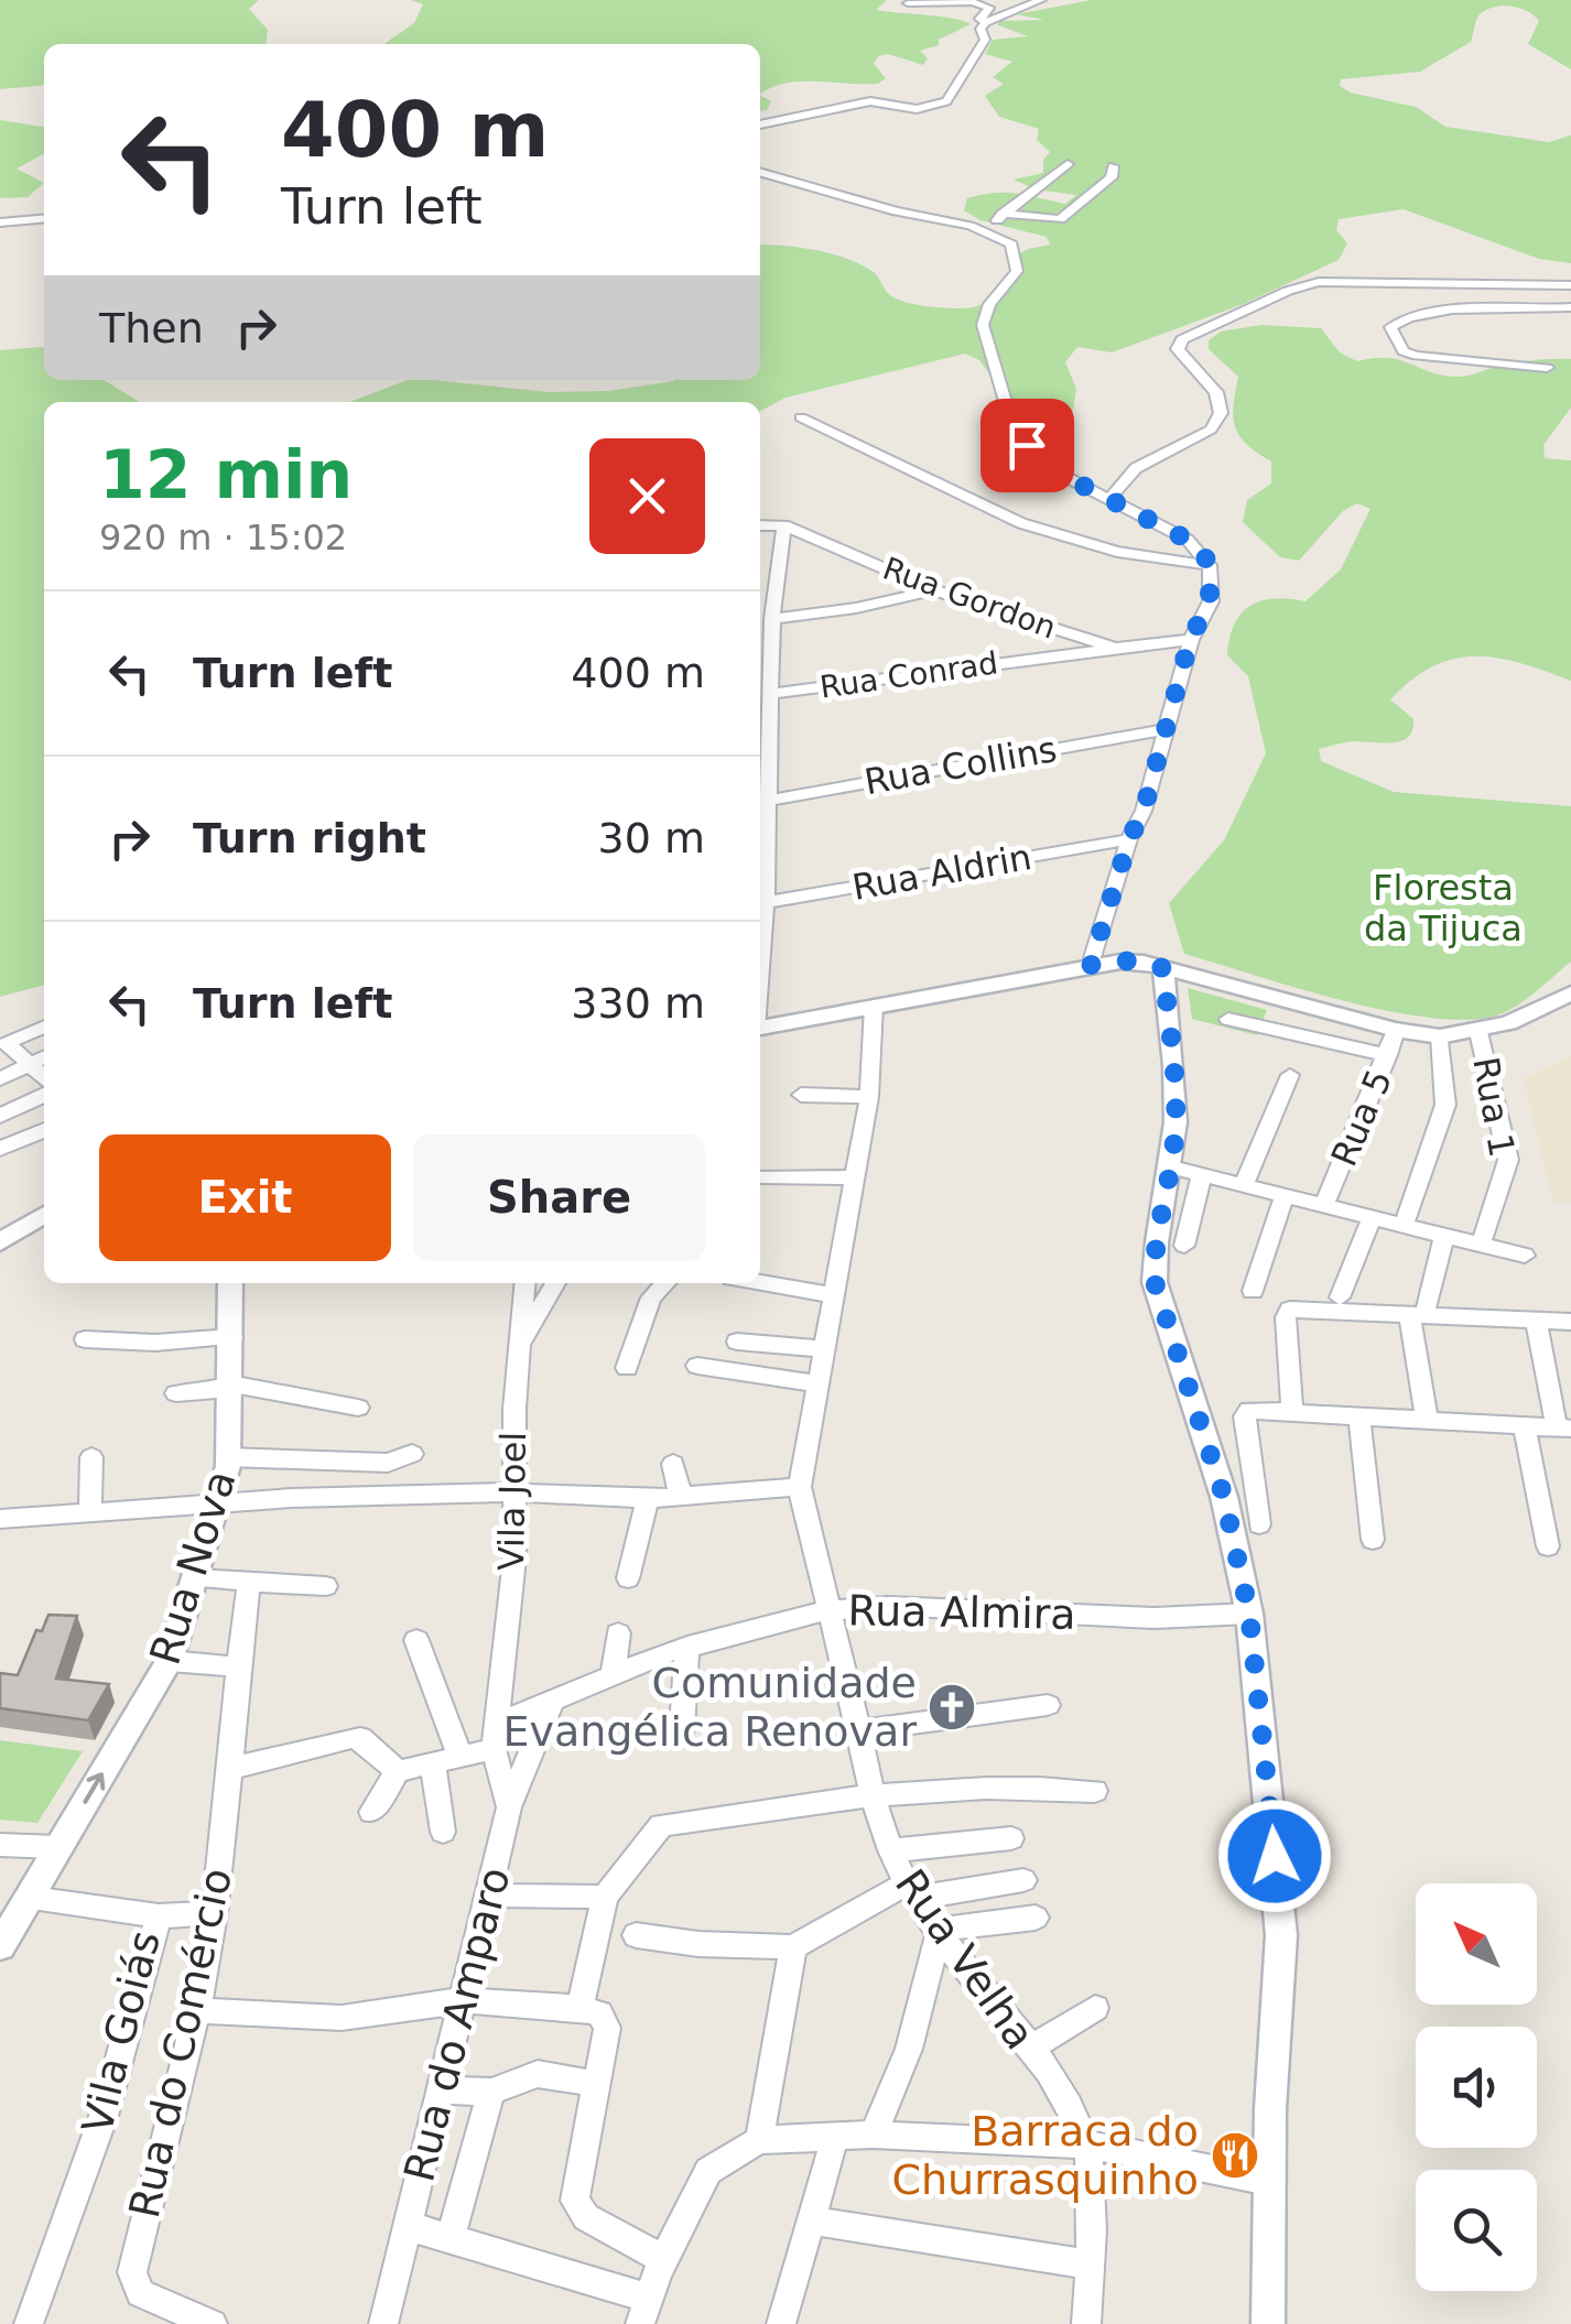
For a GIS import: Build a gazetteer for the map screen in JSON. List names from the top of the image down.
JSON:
{
  "streets": {
    "street": [
      "Rua Gordon",
      "Rua Conrad",
      "Rua Collins",
      "Rua Aldrin",
      "Rua 1",
      "Rua 5",
      "Vila Joel",
      "Rua Nova",
      "Rua Almira",
      "Rua Velha",
      "Rua do Amparo",
      "Vila Goiás",
      "Rua do Comércio"
    ]
  },
  "crossings": [
    ["Rua Gordon", "Rua Conrad"],
    ["Vila Joel", "Rua Almira"],
    ["Vila Joel", "Rua do Amparo"],
    ["Rua Nova", "Vila Goiás"],
    ["Rua Almira", "Rua Velha"],
    ["Rua Almira", "Rua do Amparo"]
  ],
  "parks": ["Floresta da Tijuca"],
  "places": {
    "church": ["Comunidade Evangélica Renovar"],
    "restaurant": ["Barraca do Churrasquinho"]
  },
  "north": "top left",
  "page": {
    "turn": ["400 m", "Turn left"],
    "then": "Then",
    "heading": ["12 min", "920 m · 15:02"],
    "list": [
      {
        "name": "Turn left",
        "value": "400 m"
      },
      {
        "name": "Turn right",
        "value": "30 m"
      },
      {
        "name": "Turn left",
        "value": "330 m"
      }
    ],
    "buttons": ["Exit", "Share"]
  }
}
